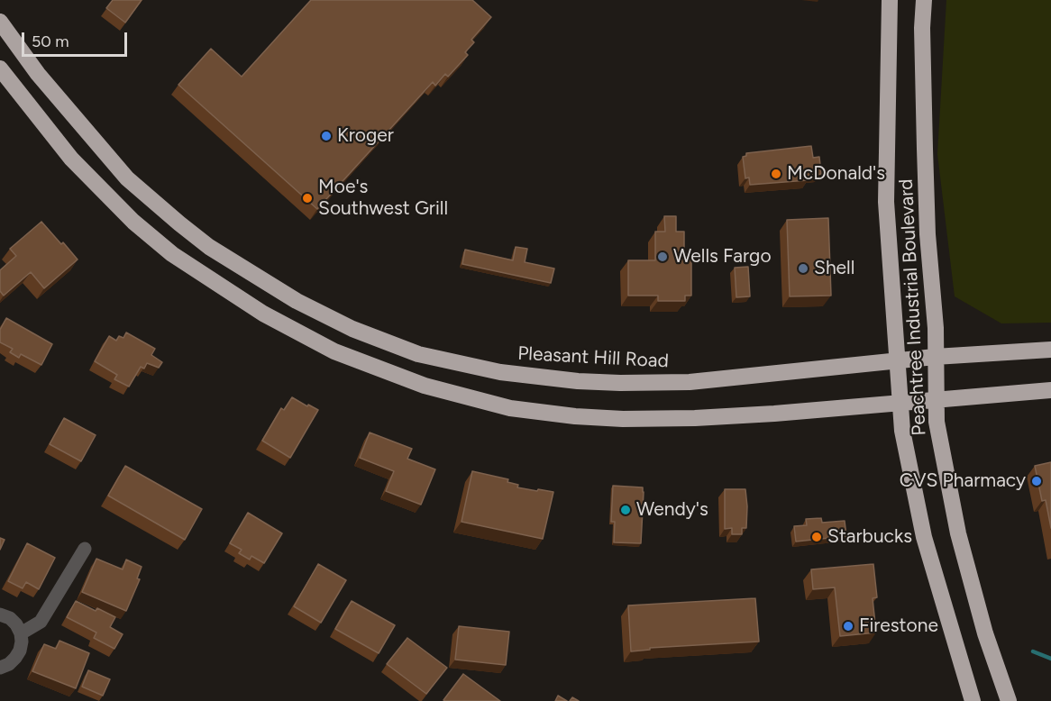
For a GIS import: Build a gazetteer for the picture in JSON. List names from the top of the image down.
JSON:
{
  "streets": {
    "highway": ["Peachtree Industrial Boulevard", "Pleasant Hill Road"]
  },
  "crossings": [
    ["Peachtree Industrial Boulevard", "Pleasant Hill Road"]
  ],
  "places": [
    "Kroger",
    "McDonald's",
    "Moe's Southwest Grill",
    "Wells Fargo",
    "Shell",
    "CVS Pharmacy",
    "Wendy's",
    "Starbucks",
    "Firestone"
  ],
  "scale_bar": "50 m"
}
